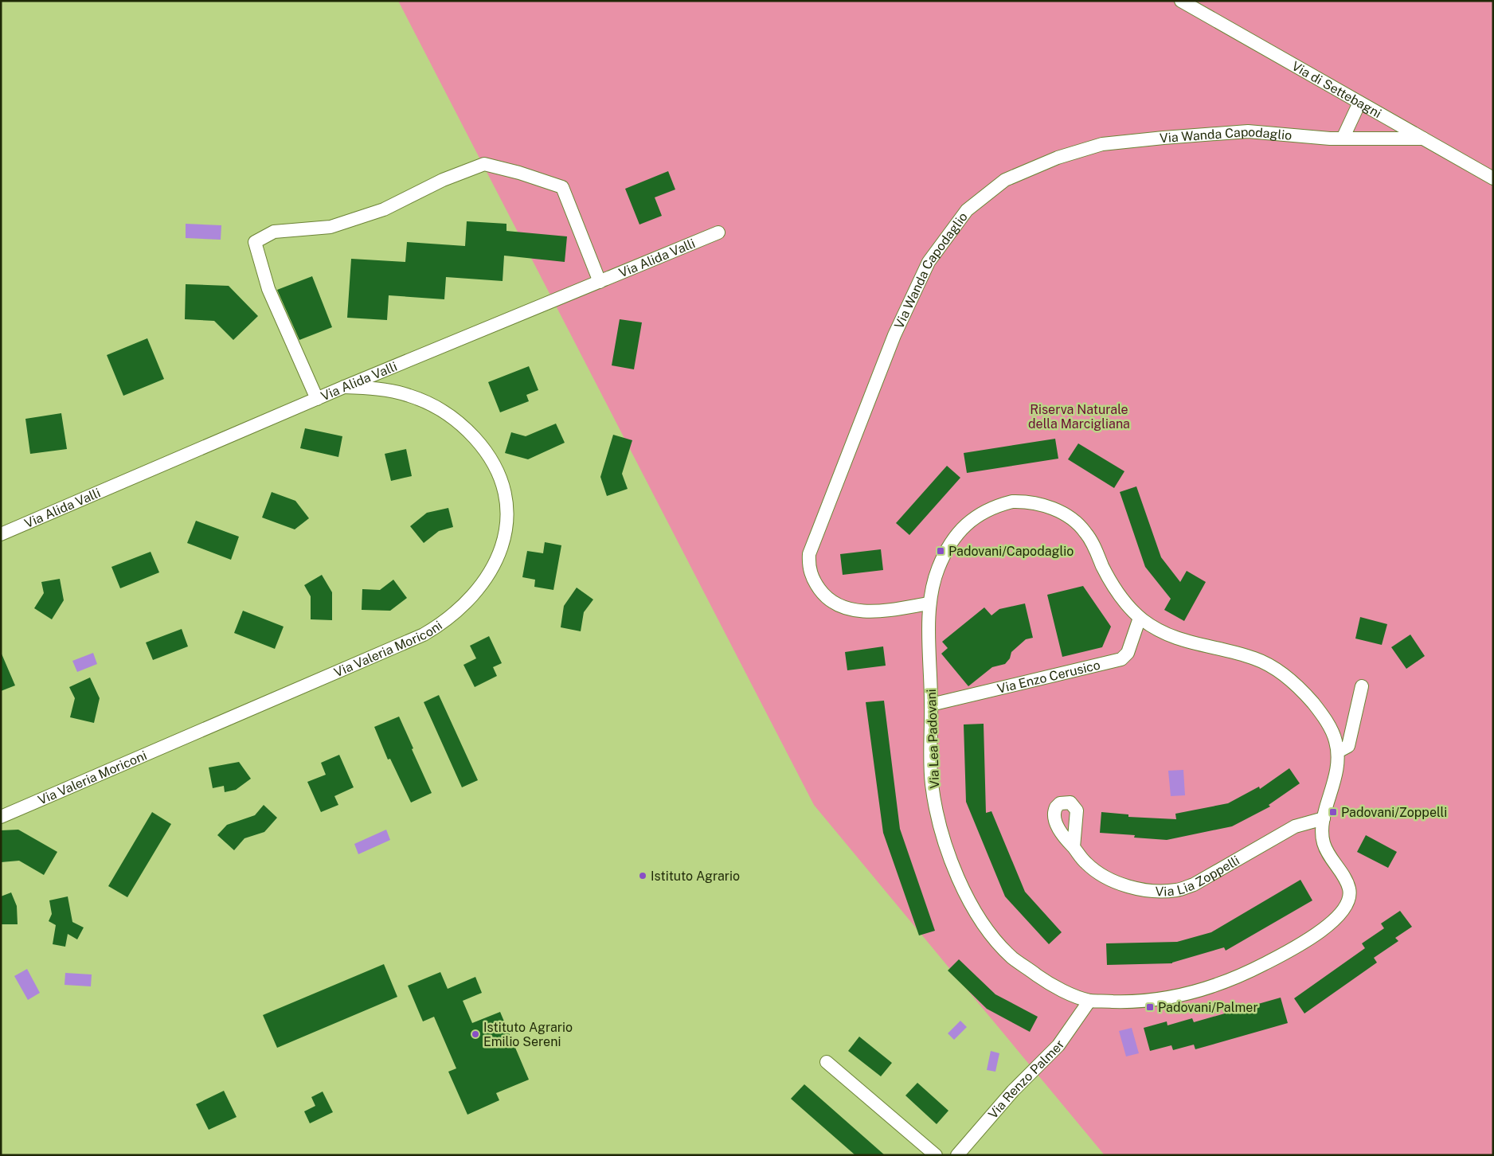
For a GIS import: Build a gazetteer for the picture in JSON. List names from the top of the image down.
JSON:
{
  "streets": {
    "street": [
      "Via di Settebagni",
      "Via Wanda Capodaglio",
      "Via Alida Valli",
      "Via Valeria Moriconi",
      "Via Enzo Cerusico",
      "Via Lea Padovani",
      "Via Lia Zoppelli",
      "Via Renzo Palmer"
    ]
  },
  "crossings": [
    ["Via di Settebagni", "Via Wanda Capodaglio"],
    ["Via Wanda Capodaglio", "Via Lea Padovani"],
    ["Via Alida Valli", "Via Valeria Moriconi"],
    ["Via Enzo Cerusico", "Via Lea Padovani"],
    ["Via Lea Padovani", "Via Lia Zoppelli"],
    ["Via Lea Padovani", "Via Renzo Palmer"]
  ],
  "parks": ["Riserva Naturale della Marcigliana"],
  "places": {
    "transit": ["Padovani/Capodaglio", "Padovani/Zoppelli", "Padovani/Palmer"],
    "other": ["Istituto Agrario", "Istituto Agrario Emilio Sereni"]
  }
}
